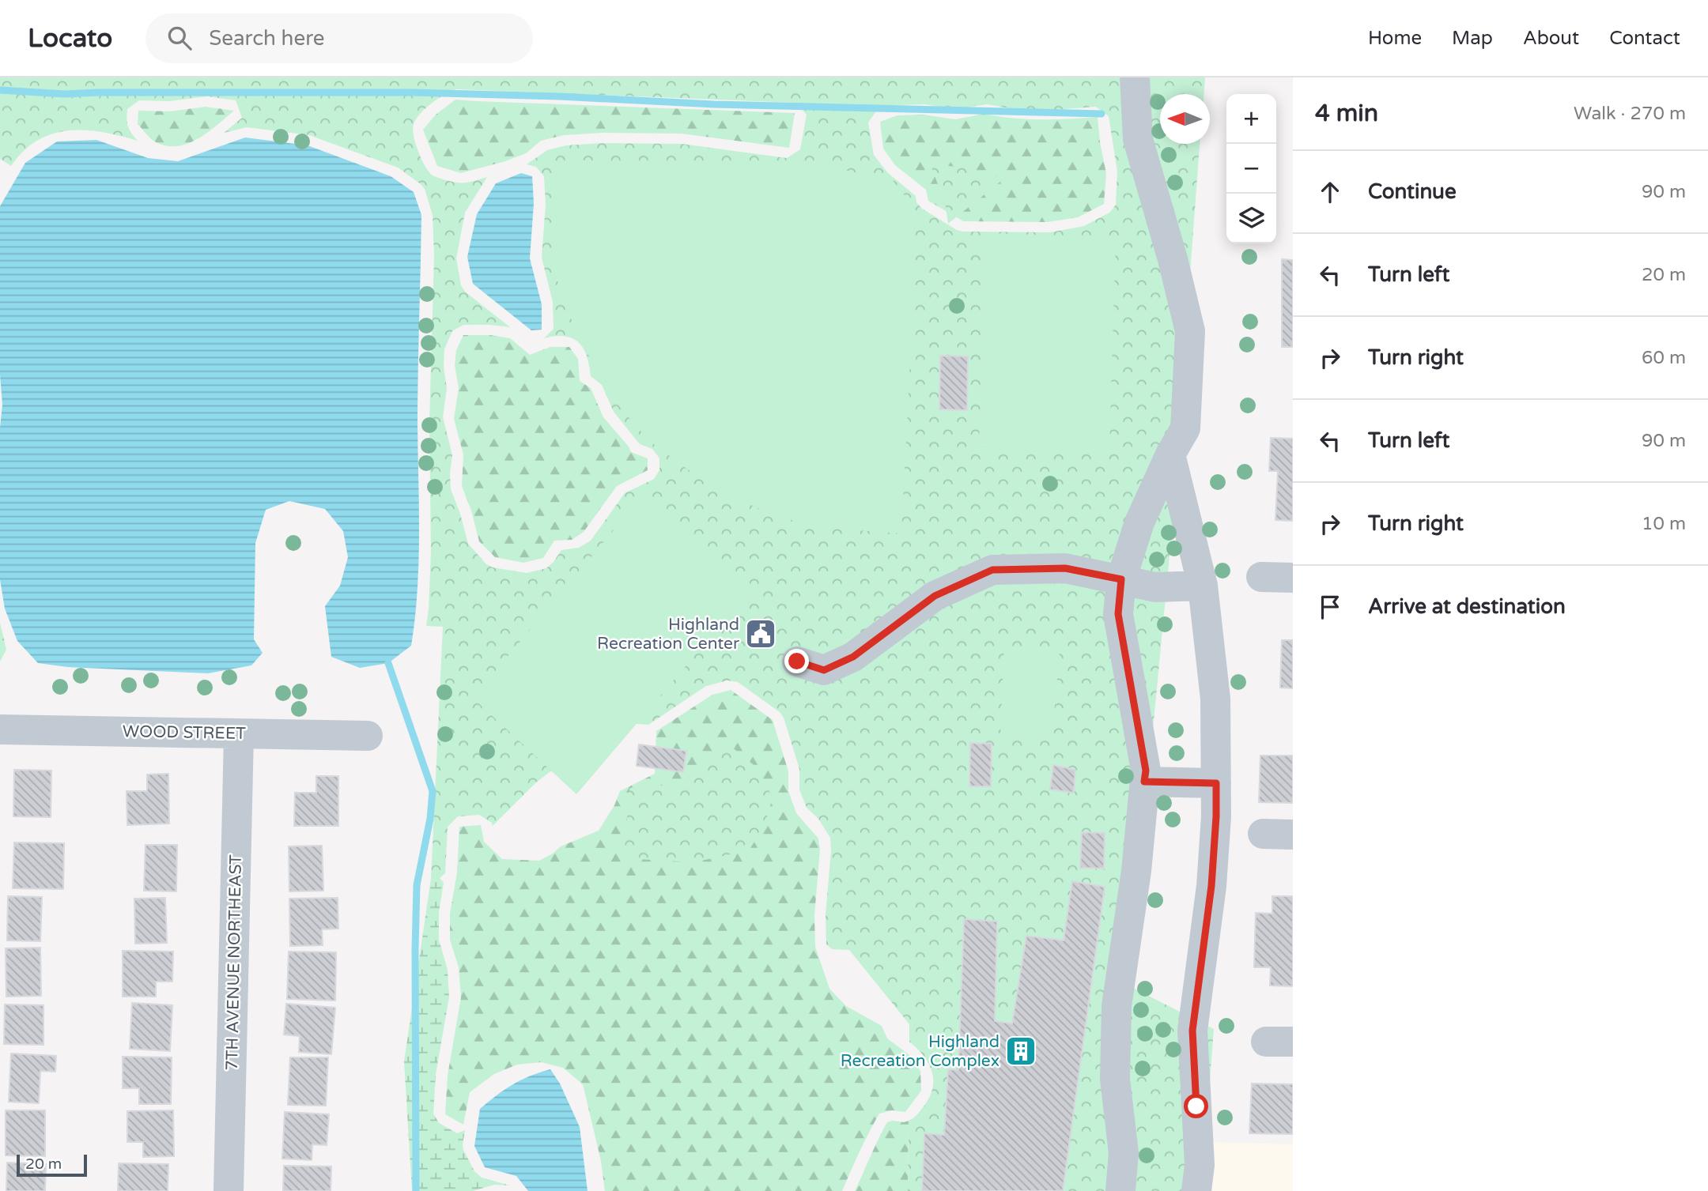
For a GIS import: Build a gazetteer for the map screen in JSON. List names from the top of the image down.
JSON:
{
  "streets": {
    "street": ["WOOD STREET", "7TH AVENUE NORTHEAST"]
  },
  "crossings": [
    ["WOOD STREET", "7TH AVENUE NORTHEAST"]
  ],
  "places": {
    "public building": ["Highland Recreation Center"],
    "building": ["Highland Recreation Complex"]
  },
  "scale_bar": "20 m",
  "north": "left",
  "page": {
    "header": "Locato",
    "search": "Search here",
    "nav": [
      "Home",
      "Map",
      "About",
      "Contact"
    ],
    "heading": ["4 min", "Walk · 270 m"],
    "map_buttons": ["+", "−"],
    "list": [
      ["Continue", "90 m"],
      ["Turn left", "20 m"],
      ["Turn right", "60 m"],
      ["Turn left", "90 m"],
      ["Turn right", "10 m"],
      "Arrive at destination"
    ],
    "scale": "20 m"
  }
}
